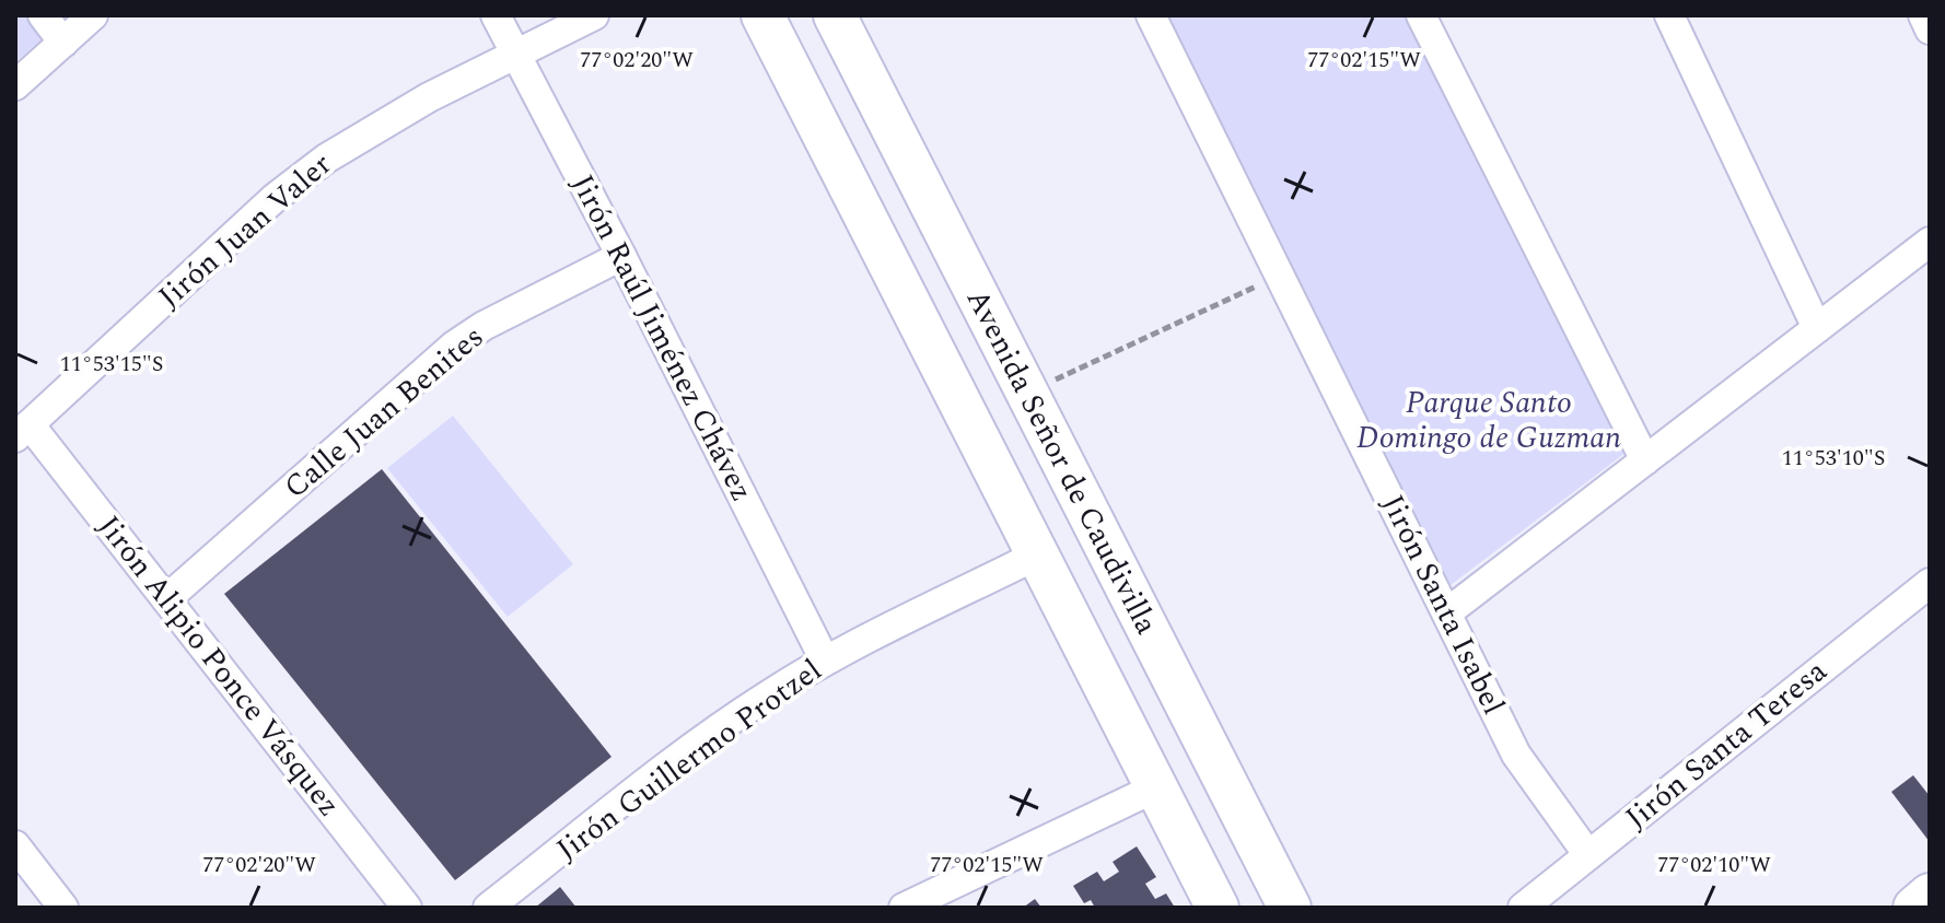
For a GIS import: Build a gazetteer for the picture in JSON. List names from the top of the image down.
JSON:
{
  "streets": {
    "main road": ["Avenida Señor de Caudivilla"],
    "street": [
      "Jirón Juan Valer",
      "Jirón Raúl Jiménez Chávez",
      "Calle Juan Benites",
      "Jirón Santa Isabel",
      "Jirón Alipio Ponce Vásquez",
      "Jirón Santa Teresa",
      "Jirón Guillermo Protzel"
    ]
  },
  "crossings": [
    ["Jirón Juan Valer", "Jirón Raúl Jiménez Chávez"],
    ["Jirón Juan Valer", "Jirón Alipio Ponce Vásquez"],
    ["Jirón Raúl Jiménez Chávez", "Calle Juan Benites"],
    ["Jirón Raúl Jiménez Chávez", "Jirón Guillermo Protzel"],
    ["Calle Juan Benites", "Jirón Alipio Ponce Vásquez"],
    ["Avenida Señor de Caudivilla", "Jirón Guillermo Protzel"],
    ["Jirón Santa Isabel", "Jirón Santa Teresa"]
  ],
  "parks": ["Parque Santo Domingo de Guzman"],
  "coordinates": [
    "77°02'20\"W",
    "77°02'15\"W",
    "11°53'15\"S",
    "11°53'10\"S",
    "77°02'10\"W"
  ]
}
